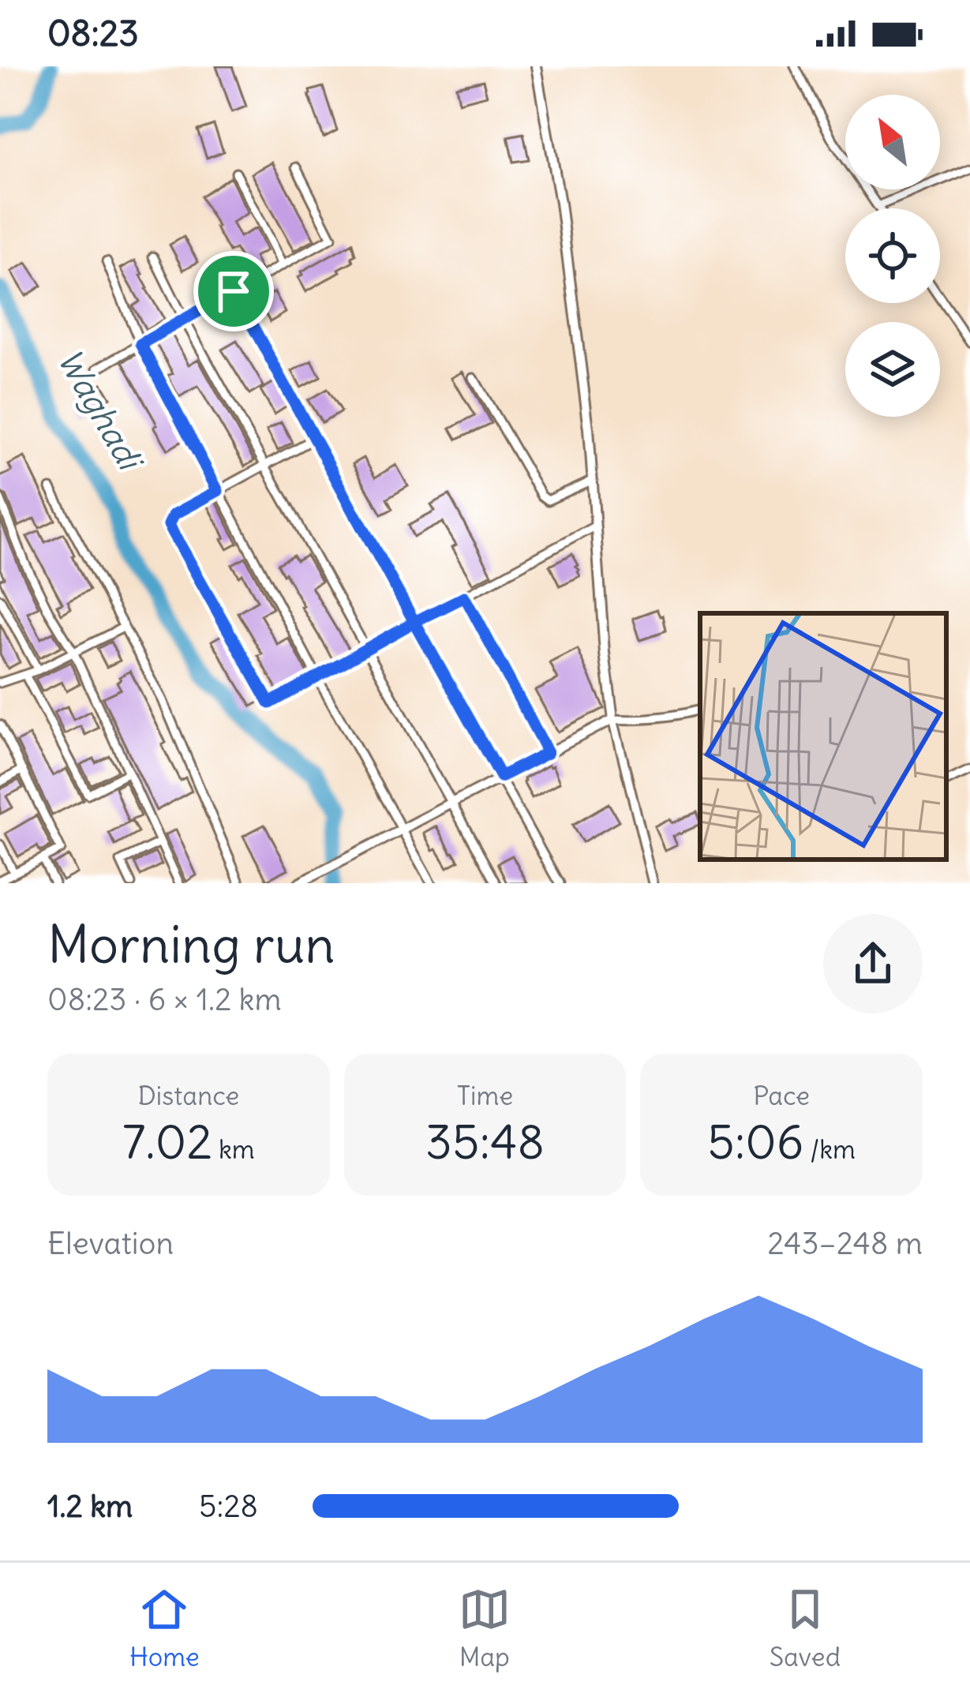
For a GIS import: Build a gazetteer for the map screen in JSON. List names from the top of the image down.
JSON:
{
  "water": ["Waghadi"],
  "north": "top left",
  "page": {
    "status": "08:23",
    "heading": ["Morning run", "08:23 · 6 × 1.2 km"],
    "stats": [
      ["Distance", "7.02 km"],
      ["Time", "35:48"],
      ["Pace", "5:06 /km"]
    ],
    "chart": ["Elevation", "243–248 m"],
    "list": [
      {
        "name": "1.2 km",
        "note": "5:28"
      }
    ],
    "tabs": ["Home", "Map", "Saved"]
  }
}
